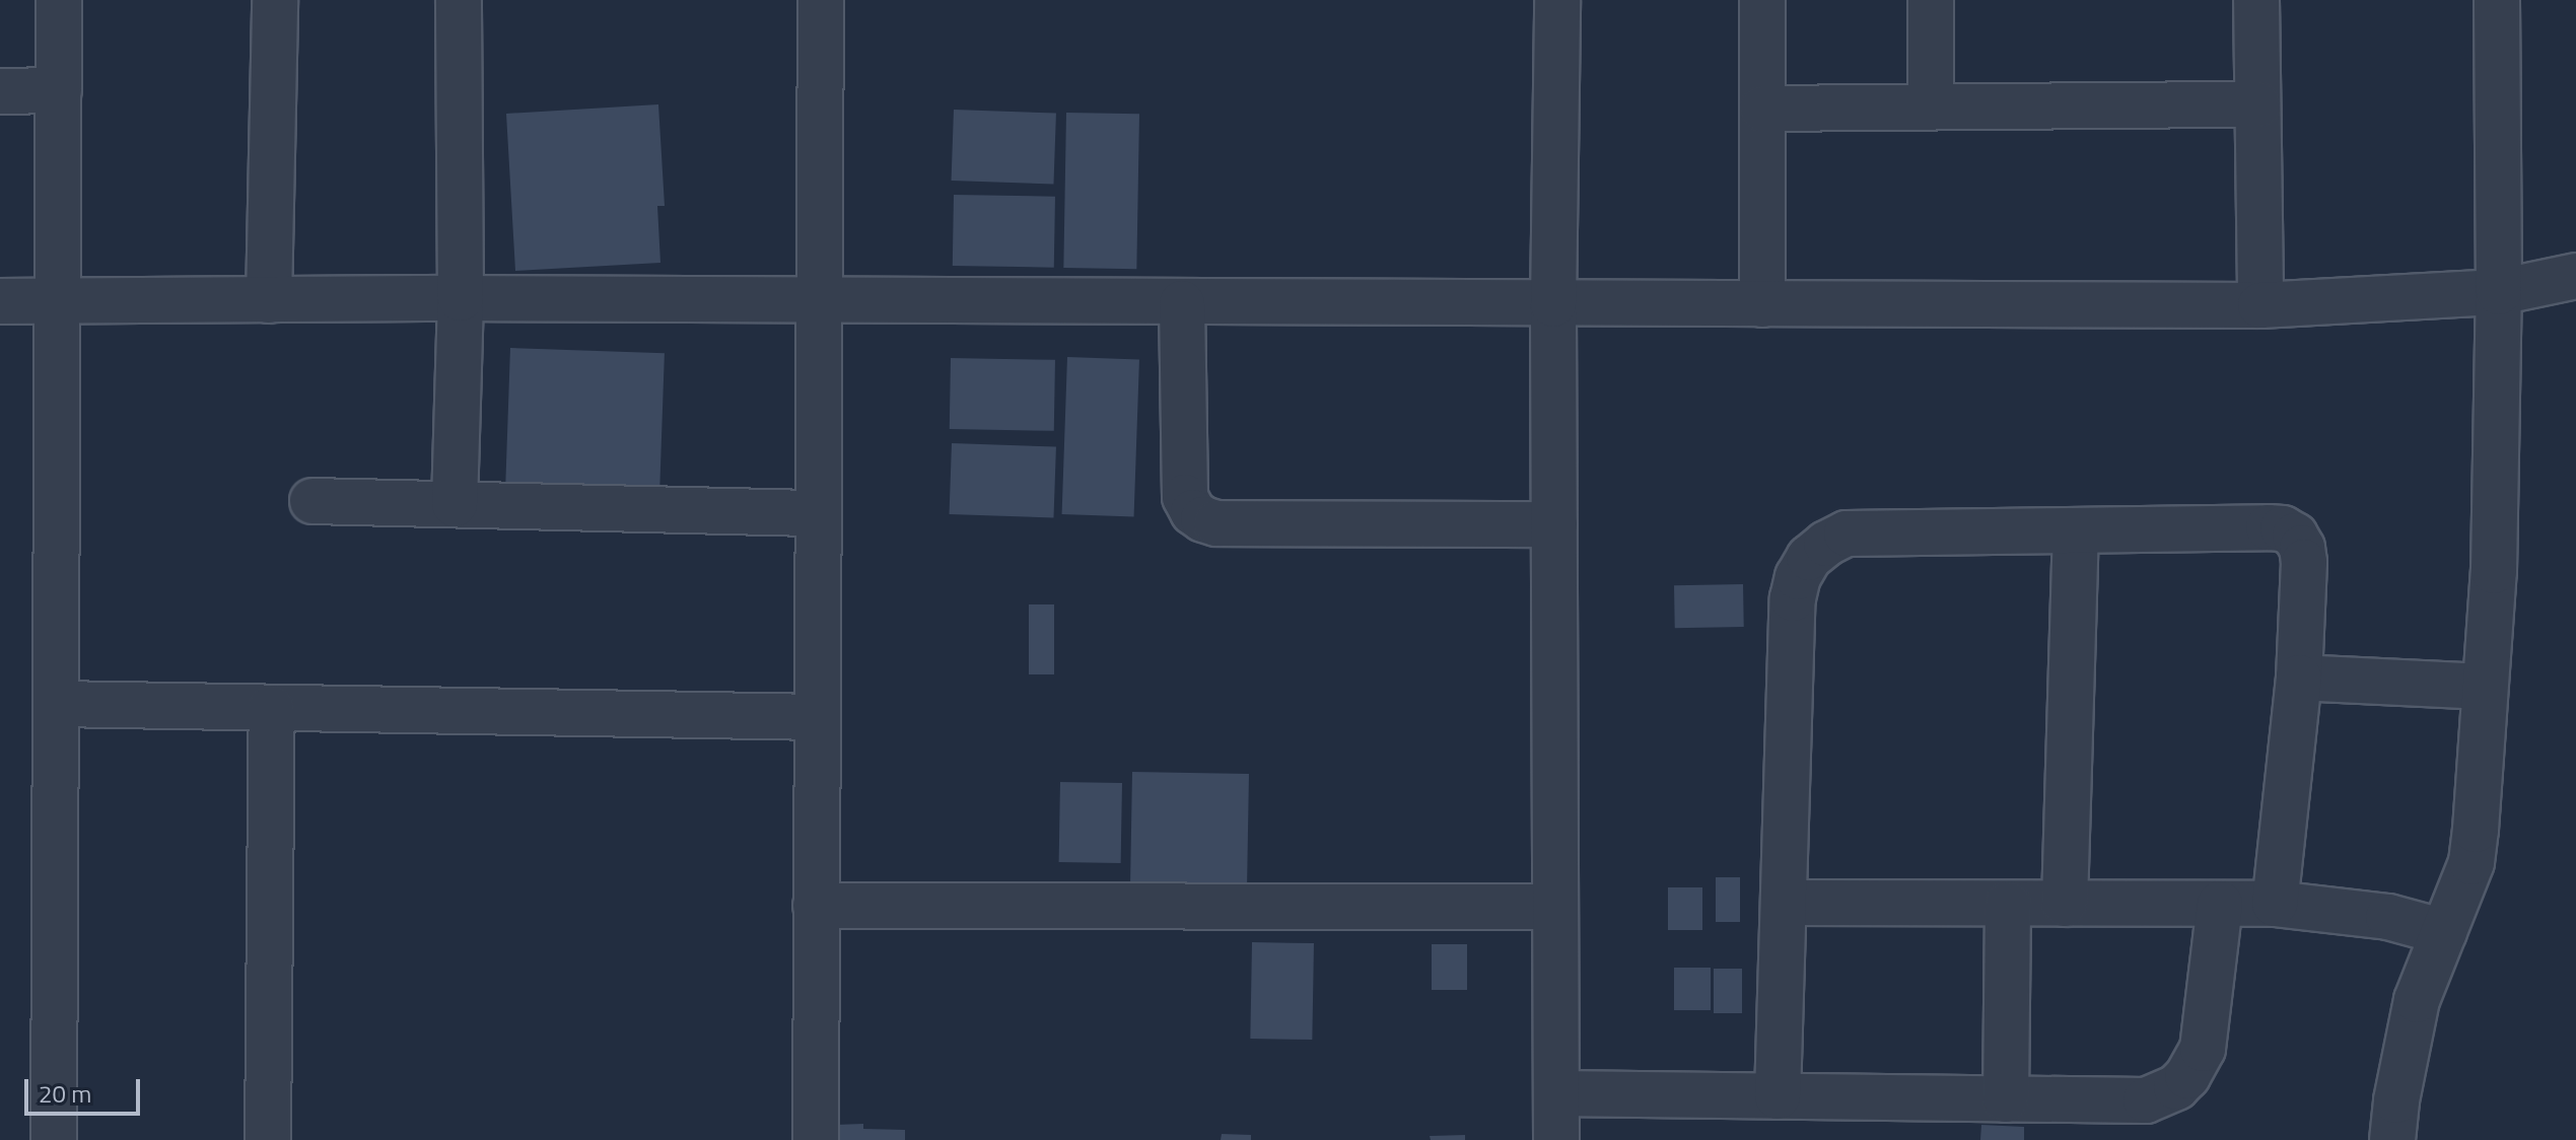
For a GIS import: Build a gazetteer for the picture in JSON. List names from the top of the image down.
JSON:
{
  "scale_bar": "20 m"
}
